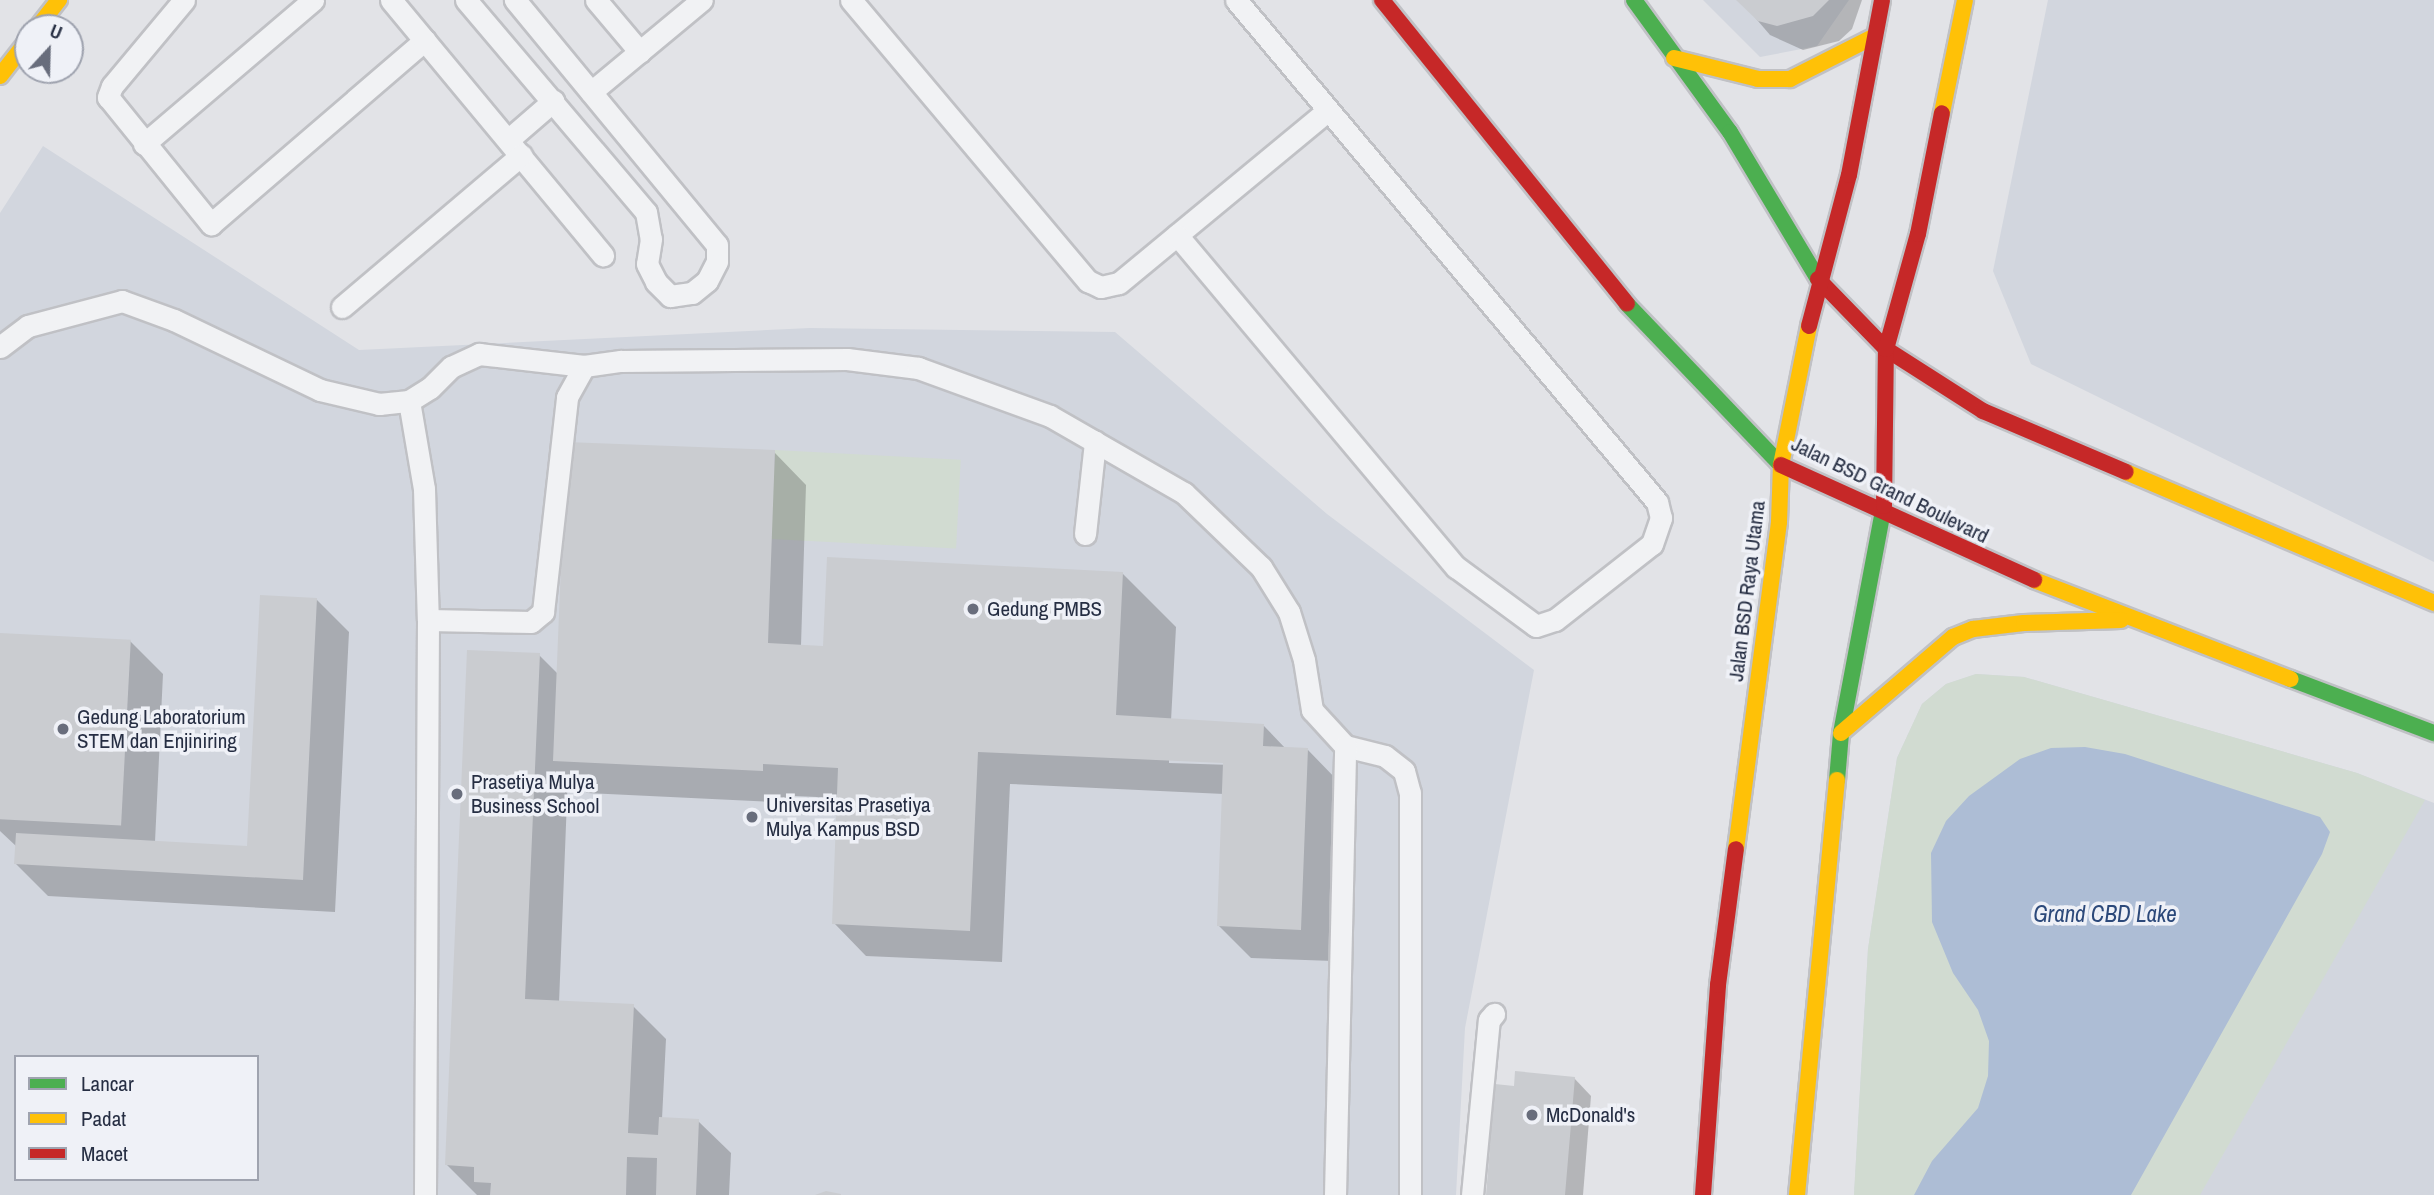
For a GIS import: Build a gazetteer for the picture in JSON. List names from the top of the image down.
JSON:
{
  "streets": {
    "main road": ["Jalan BSD Grand Boulevard", "Jalan BSD Raya Utama"]
  },
  "crossings": [
    ["Jalan BSD Grand Boulevard", "Jalan BSD Raya Utama"]
  ],
  "water": ["Grand CBD Lake"],
  "places": [
    "Gedung PMBS",
    "Gedung Laboratorium STEM dan Enjiniring",
    "Prasetiya Mulya Business School",
    "Universitas Prasetiya Mulya Kampus BSD",
    "McDonald's"
  ],
  "legend": ["Lancar", "Padat", "Macet"],
  "north": "top"
}
